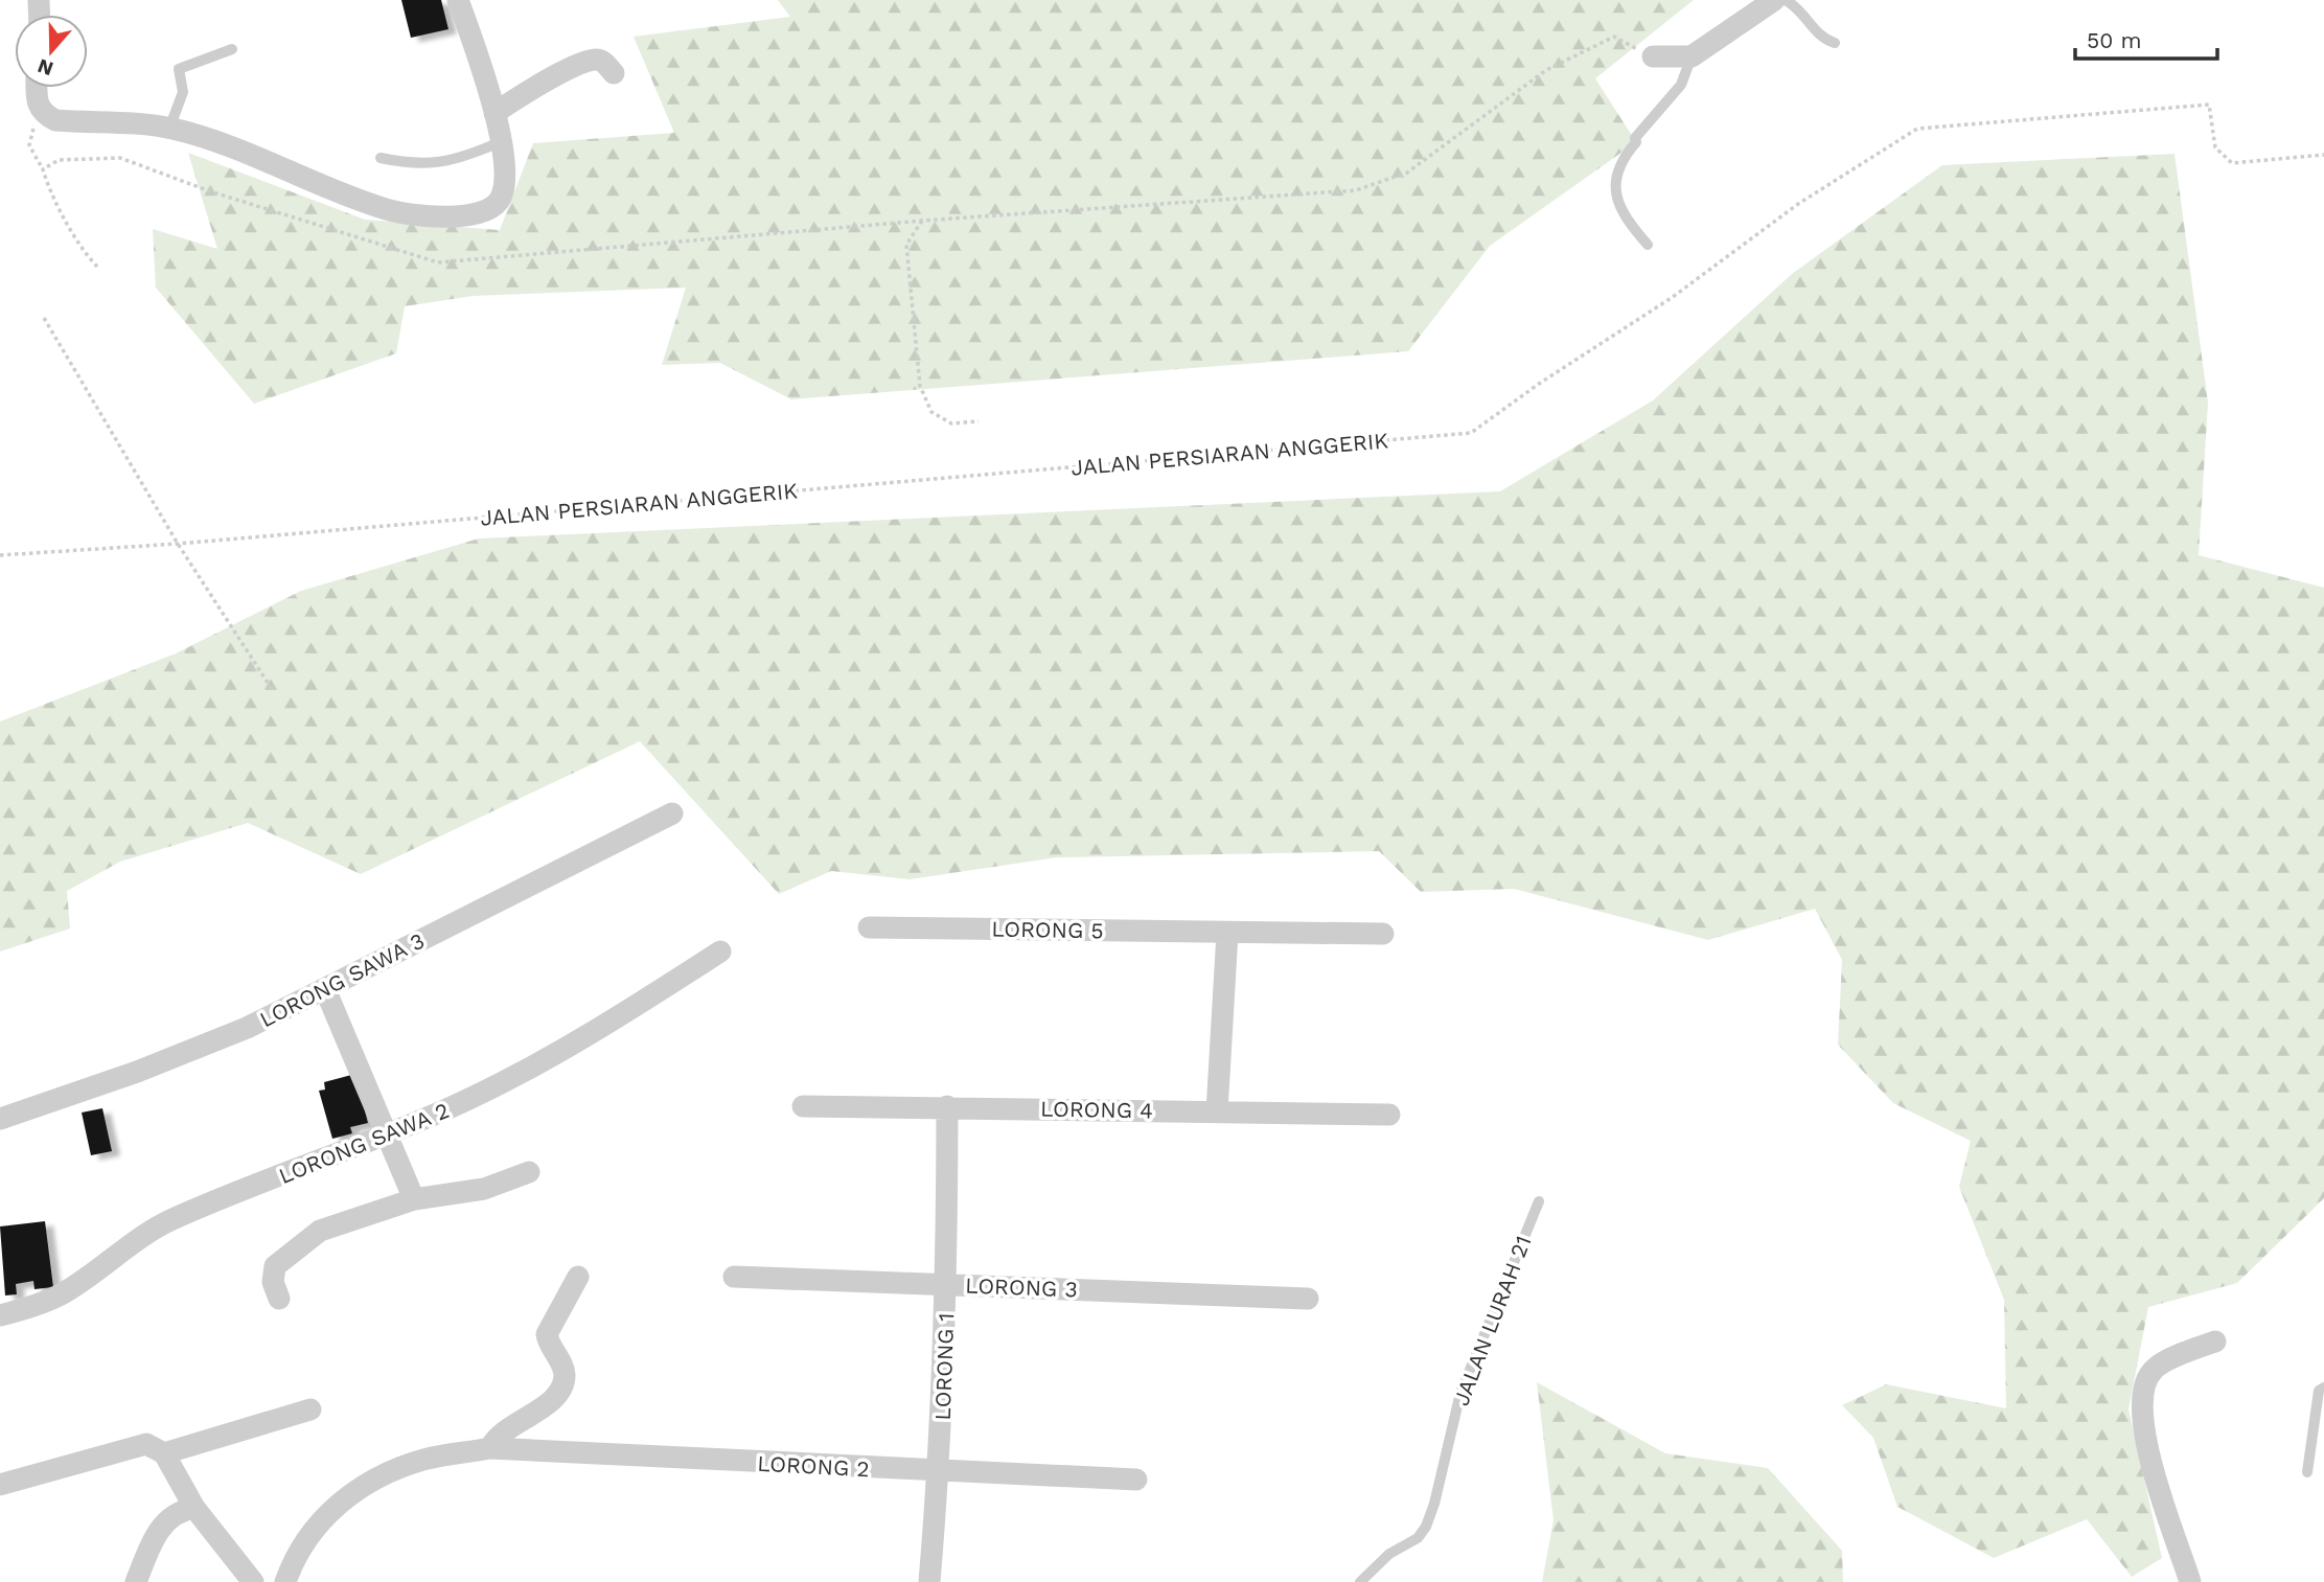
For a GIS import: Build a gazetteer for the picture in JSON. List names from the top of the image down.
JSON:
{
  "streets": {
    "street": [
      "LORONG 5",
      "LORONG SAWA 3",
      "LORONG 4",
      "LORONG SAWA 2",
      "LORONG 3",
      "LORONG 1",
      "LORONG 2"
    ],
    "lane": ["JALAN LURAH 21"],
    "path": ["JALAN PERSIARAN ANGGERIK"]
  },
  "crossings": [
    ["LORONG 4", "LORONG 1"],
    ["LORONG 3", "LORONG 1"],
    ["LORONG 1", "LORONG 2"]
  ],
  "scale_bar": "50 m",
  "north": "bottom"
}
